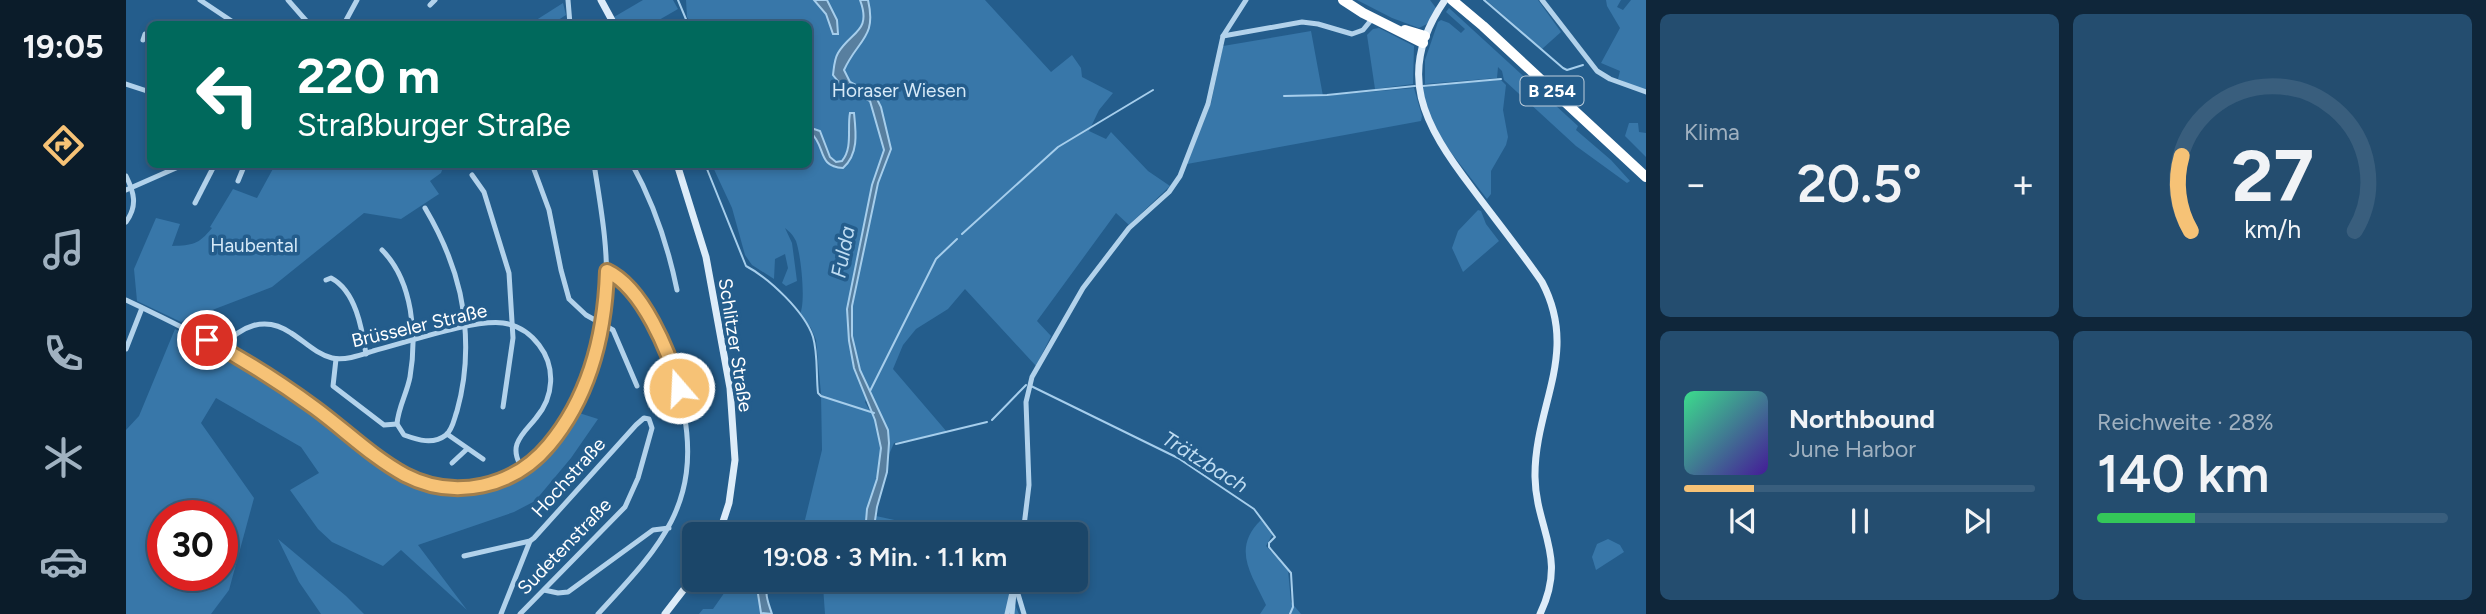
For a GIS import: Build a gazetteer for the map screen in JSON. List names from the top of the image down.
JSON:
{
  "streets": {
    "highway": ["B 254"],
    "street": [
      "Brüsseler Straße",
      "Schlitzer Straße",
      "Hochstraße",
      "Sudetenstraße"
    ]
  },
  "crossings": [
    ["Hochstraße", "Sudetenstraße"]
  ],
  "water": ["Fulda", "Trätzbach"],
  "parks": ["Horaser Wiesen", "Haubental"],
  "page": {
    "tabs": "19:05",
    "tile": [
      "Klima",
      ["Reichweite · 28%", "140 km"]
    ],
    "turn": ["220 m", "Straßburger Straße"],
    "heat": ["−", "20.5°", "+"],
    "song": ["Northbound", "June Harbor"],
    "limit": "30",
    "trip": "19:08 · 3 Min. · 1.1 km",
    "gauge": ["27", "km/h"]
  }
}
